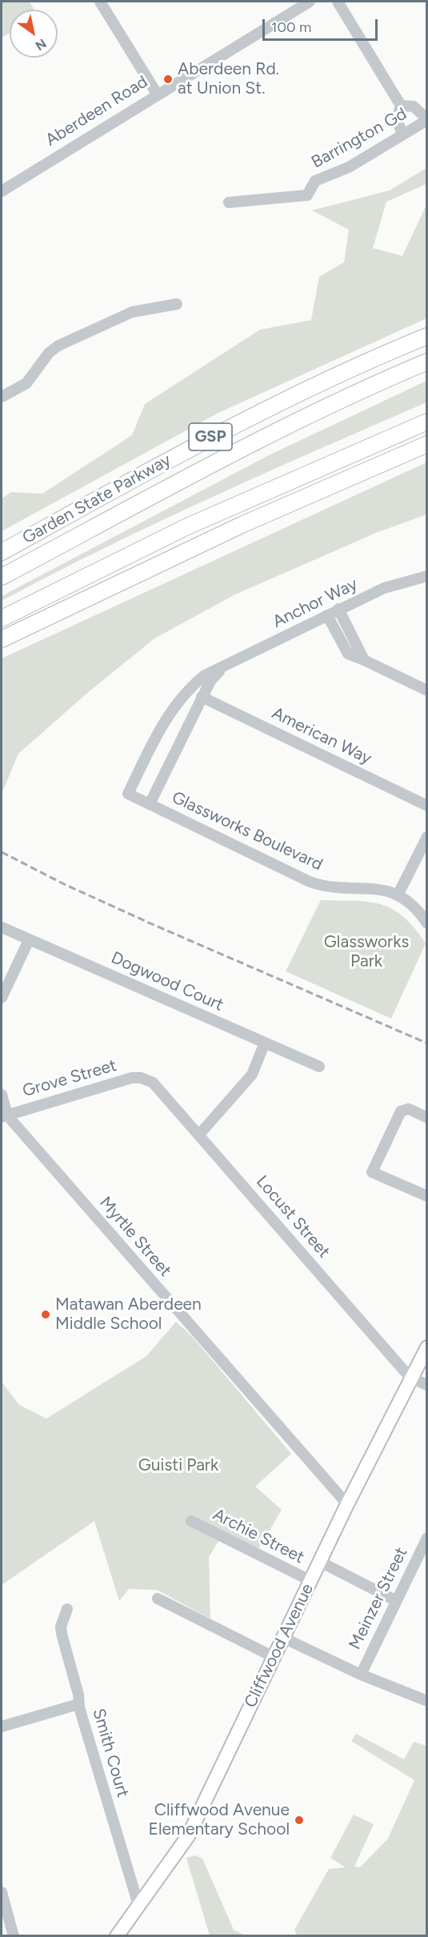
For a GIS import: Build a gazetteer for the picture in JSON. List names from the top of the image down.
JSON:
{
  "streets": {
    "highway": ["GSP", "Garden State Parkway"],
    "main road": ["Cliffwood Avenue"],
    "street": [
      "Aberdeen Road",
      "Barrington Gd",
      "Anchor Way",
      "American Way",
      "Glassworks Boulevard",
      "Dogwood Court",
      "Grove Street",
      "Locust Street",
      "Myrtle Street",
      "Archie Street",
      "Meinzer Street",
      "Smith Court"
    ]
  },
  "crossings": [
    ["Anchor Way", "American Way"],
    ["Anchor Way", "Glassworks Boulevard"],
    ["Grove Street", "Locust Street"],
    ["Grove Street", "Myrtle Street"],
    ["Locust Street", "Cliffwood Avenue"],
    ["Myrtle Street", "Cliffwood Avenue"],
    ["Archie Street", "Cliffwood Avenue"],
    ["Cliffwood Avenue", "Smith Court"]
  ],
  "parks": ["Glassworks Park", "Guisti Park"],
  "places": ["Aberdeen Rd. at Union St.", "Matawan Aberdeen Middle School", "Cliffwood Avenue Elementary School"],
  "scale_bar": "100 m",
  "north": "bottom right"
}
